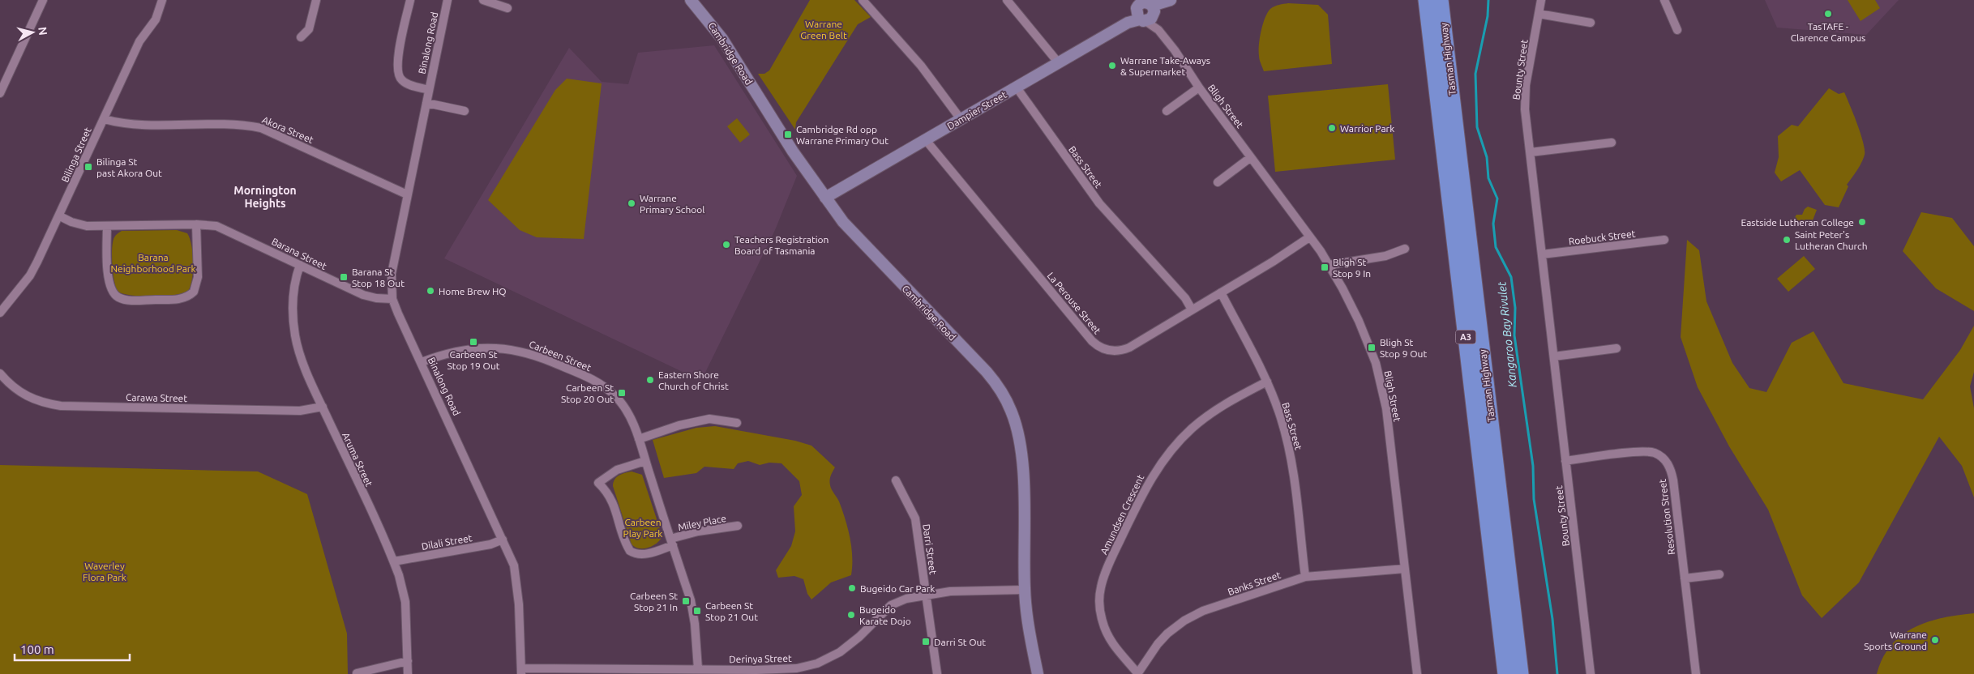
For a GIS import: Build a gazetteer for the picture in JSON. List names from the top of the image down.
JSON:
{
  "streets": {
    "highway": ["Tasman Highway", "A3"],
    "main road": ["Cambridge Road", "Dampier Street"],
    "street": [
      "Binalong Road",
      "Bounty Street",
      "Bligh Street",
      "Akora Street",
      "Bilinga Street",
      "Bass Street",
      "Roebuck Street",
      "Barana Street",
      "La Perouse Street",
      "Carbeen Street",
      "Carawa Street",
      "Aruma Street",
      "Amundsen Crescent",
      "Resolution Street",
      "Miley Place",
      "Dilali Street",
      "Darri Street",
      "Banks Street",
      "Derinya Street"
    ]
  },
  "crossings": [
    ["Binalong Road", "Akora Street"],
    ["Binalong Road", "Barana Street"],
    ["Binalong Road", "Carbeen Street"],
    ["Binalong Road", "Dilali Street"],
    ["Binalong Road", "Derinya Street"],
    ["Cambridge Road", "Dampier Street"],
    ["Cambridge Road", "Derinya Street"],
    ["Bounty Street", "Roebuck Street"],
    ["Bounty Street", "Resolution Street"],
    ["Bligh Street", "Dampier Street"],
    ["Bligh Street", "La Perouse Street"],
    ["Bligh Street", "Banks Street"],
    ["Dampier Street", "Bass Street"],
    ["Dampier Street", "La Perouse Street"],
    ["Akora Street", "Bilinga Street"],
    ["Bilinga Street", "Barana Street"],
    ["Bass Street", "La Perouse Street"],
    ["Bass Street", "Amundsen Crescent"],
    ["Bass Street", "Banks Street"],
    ["Barana Street", "Aruma Street"],
    ["Carbeen Street", "Miley Place"],
    ["Carbeen Street", "Derinya Street"],
    ["Carawa Street", "Aruma Street"],
    ["Aruma Street", "Dilali Street"],
    ["Amundsen Crescent", "Banks Street"],
    ["Darri Street", "Derinya Street"]
  ],
  "districts": ["Mornington Heights"],
  "water": ["Kangaroo Bay Rivulet"],
  "parks": [
    "Warrane Green Belt",
    "Barana Neighborhood Park",
    "Carbeen Play Park",
    "Waverley Flora Park"
  ],
  "places": {
    "other": [
      "TasTAFE - Clarence Campus",
      "Warrane Take-Aways & Supermarket",
      "Warrior Park",
      "Warrane Primary School",
      "Eastside Lutheran College",
      "Saint Peter's Lutheran Church",
      "Teachers Registration Board of Tasmania",
      "Home Brew HQ",
      "Eastern Shore Church of Christ",
      "Bugeido Car Park",
      "Bugeido Karate Dojo",
      "Warrane Sports Ground"
    ],
    "transit": [
      "Cambridge Rd opp Warrane Primary Out",
      "Bilinga St past Akora Out",
      "Bligh St Stop 9 In",
      "Barana St Stop 18 Out",
      "Carbeen St Stop 19 Out",
      "Bligh St Stop 9 Out",
      "Carbeen St Stop 20 Out",
      "Carbeen St Stop 21 In",
      "Carbeen St Stop 21 Out",
      "Darri St Out"
    ]
  },
  "scale_bar": "100 m",
  "north": "right"
}
